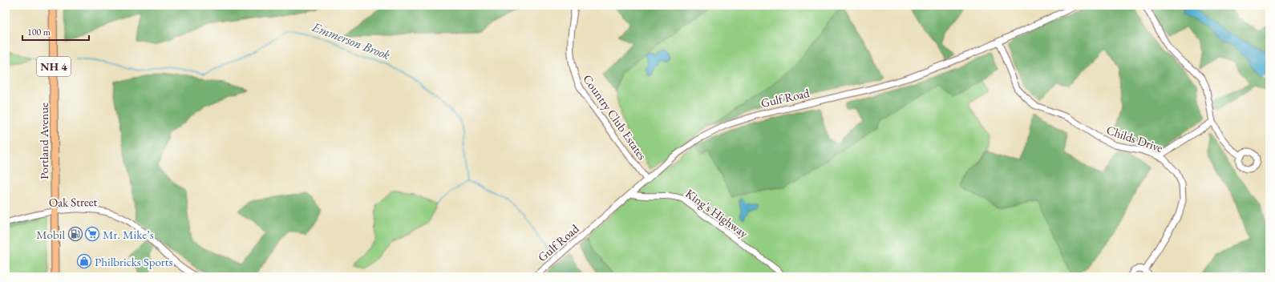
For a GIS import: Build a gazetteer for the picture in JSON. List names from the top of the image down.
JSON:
{
  "streets": {
    "main road": ["NH 4", "Portland Avenue"],
    "street": [
      "Gulf Road",
      "Country Club Estates",
      "Childs Drive",
      "Oak Street",
      "King's Highway"
    ]
  },
  "crossings": [
    ["Gulf Road", "Country Club Estates"],
    ["Gulf Road", "Childs Drive"],
    ["Gulf Road", "King's Highway"],
    ["Portland Avenue", "Oak Street"]
  ],
  "water": ["Emmerson Brook"],
  "places": {
    "fuel station": ["Mobil"],
    "supermarket": ["Mr. Mike’s"],
    "shop": ["Philbricks Sports"]
  },
  "scale_bar": "100 m"
}
